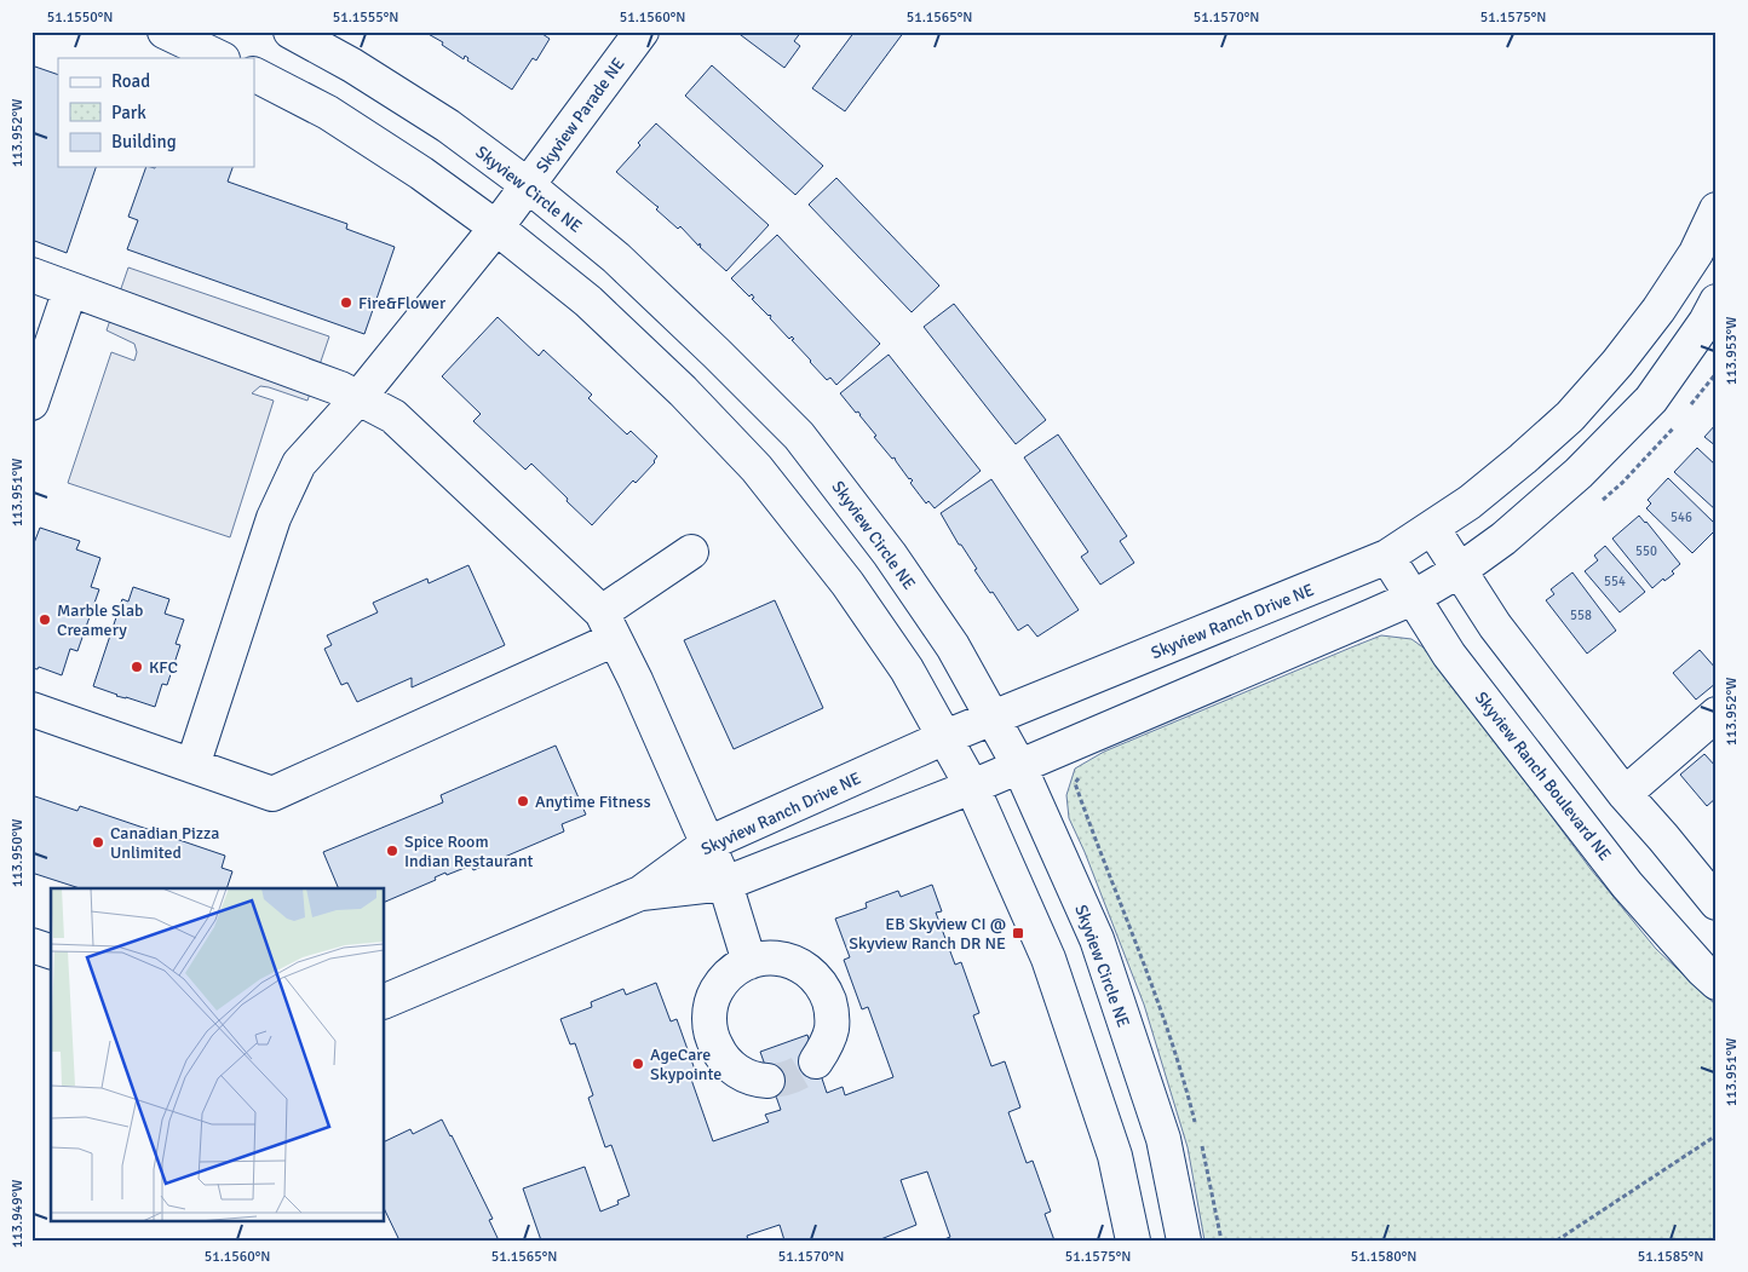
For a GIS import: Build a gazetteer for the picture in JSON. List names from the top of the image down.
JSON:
{
  "streets": {
    "street": [
      "Skyview Parade NE",
      "Skyview Circle NE",
      "Skyview Ranch Drive NE",
      "Skyview Ranch Boulevard NE"
    ]
  },
  "crossings": [
    ["Skyview Parade NE", "Skyview Circle NE"],
    ["Skyview Circle NE", "Skyview Ranch Drive NE"],
    ["Skyview Ranch Drive NE", "Skyview Ranch Boulevard NE"]
  ],
  "places": {
    "other": [
      "Fire&Flower",
      "Marble Slab Creamery",
      "KFC",
      "Anytime Fitness",
      "Canadian Pizza Unlimited",
      "Spice Room Indian Restaurant",
      "AgeCare Skypointe"
    ],
    "transit": ["EB Skyview CI @ Skyview Ranch DR NE"]
  },
  "house_numbers": [
    "546",
    "550",
    "554",
    "558"
  ],
  "legend": ["Road", "Park", "Building"],
  "coordinates": [
    "51.1550°N",
    "51.1555°N",
    "51.1560°N",
    "51.1565°N",
    "51.1570°N",
    "51.1575°N",
    "113.952°W",
    "113.953°W",
    "113.951°W",
    "113.950°W",
    "113.949°W",
    "51.1580°N",
    "51.1585°N"
  ]
}
